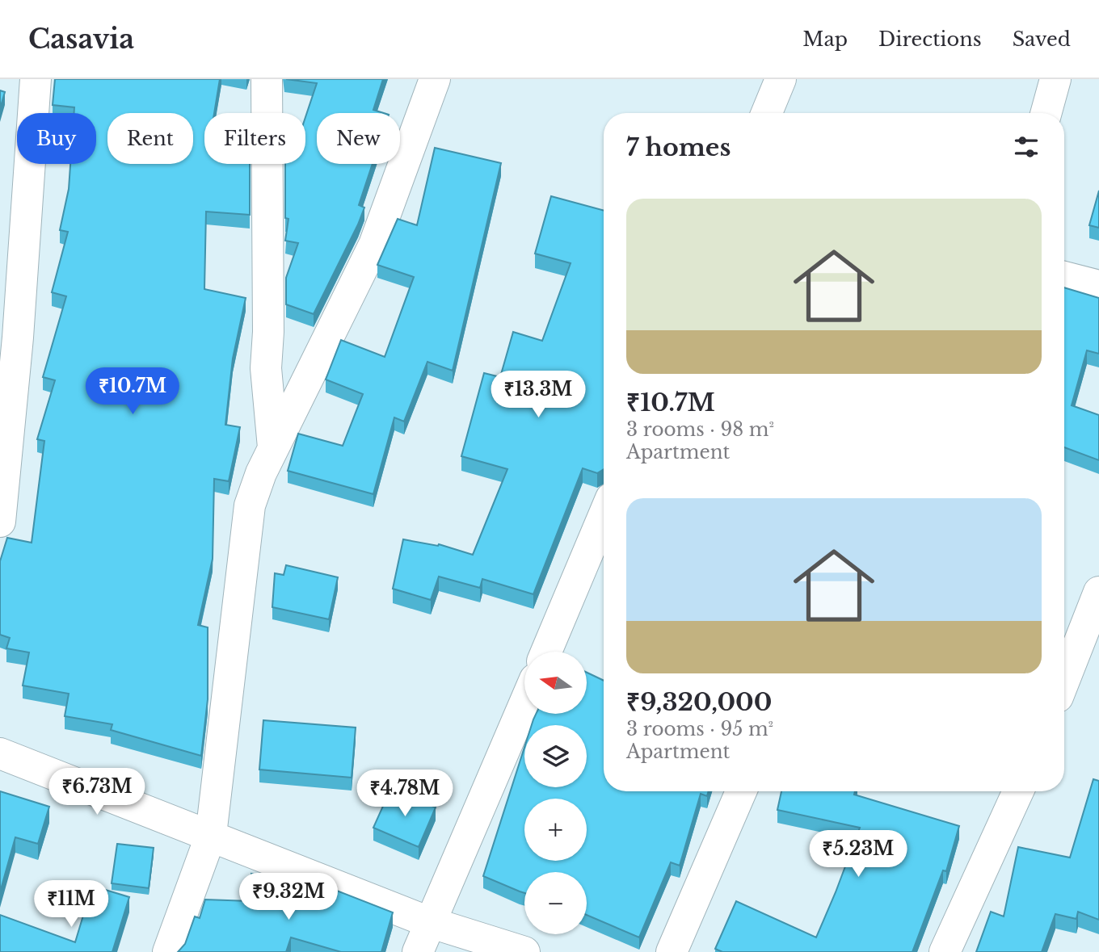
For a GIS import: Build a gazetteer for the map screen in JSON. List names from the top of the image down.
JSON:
{
  "north": "left",
  "page": {
    "header": "Casavia",
    "nav": ["Map", "Directions", "Saved"],
    "chip": [
      "Buy",
      "Rent",
      "Filters",
      "New"
    ],
    "heading": "7 homes",
    "list": [
      {
        "name": "₹10.7M",
        "note": "3 rooms · 98 m² · Apartment"
      },
      {
        "name": "₹9,320,000",
        "note": "3 rooms · 95 m² · Apartment"
      }
    ],
    "price": [
      "₹10.7M",
      "₹13.3M",
      "₹6.73M",
      "₹4.78M",
      "₹5.23M",
      "₹9.32M",
      "₹11M"
    ],
    "map_buttons": ["+", "−"]
  }
}
